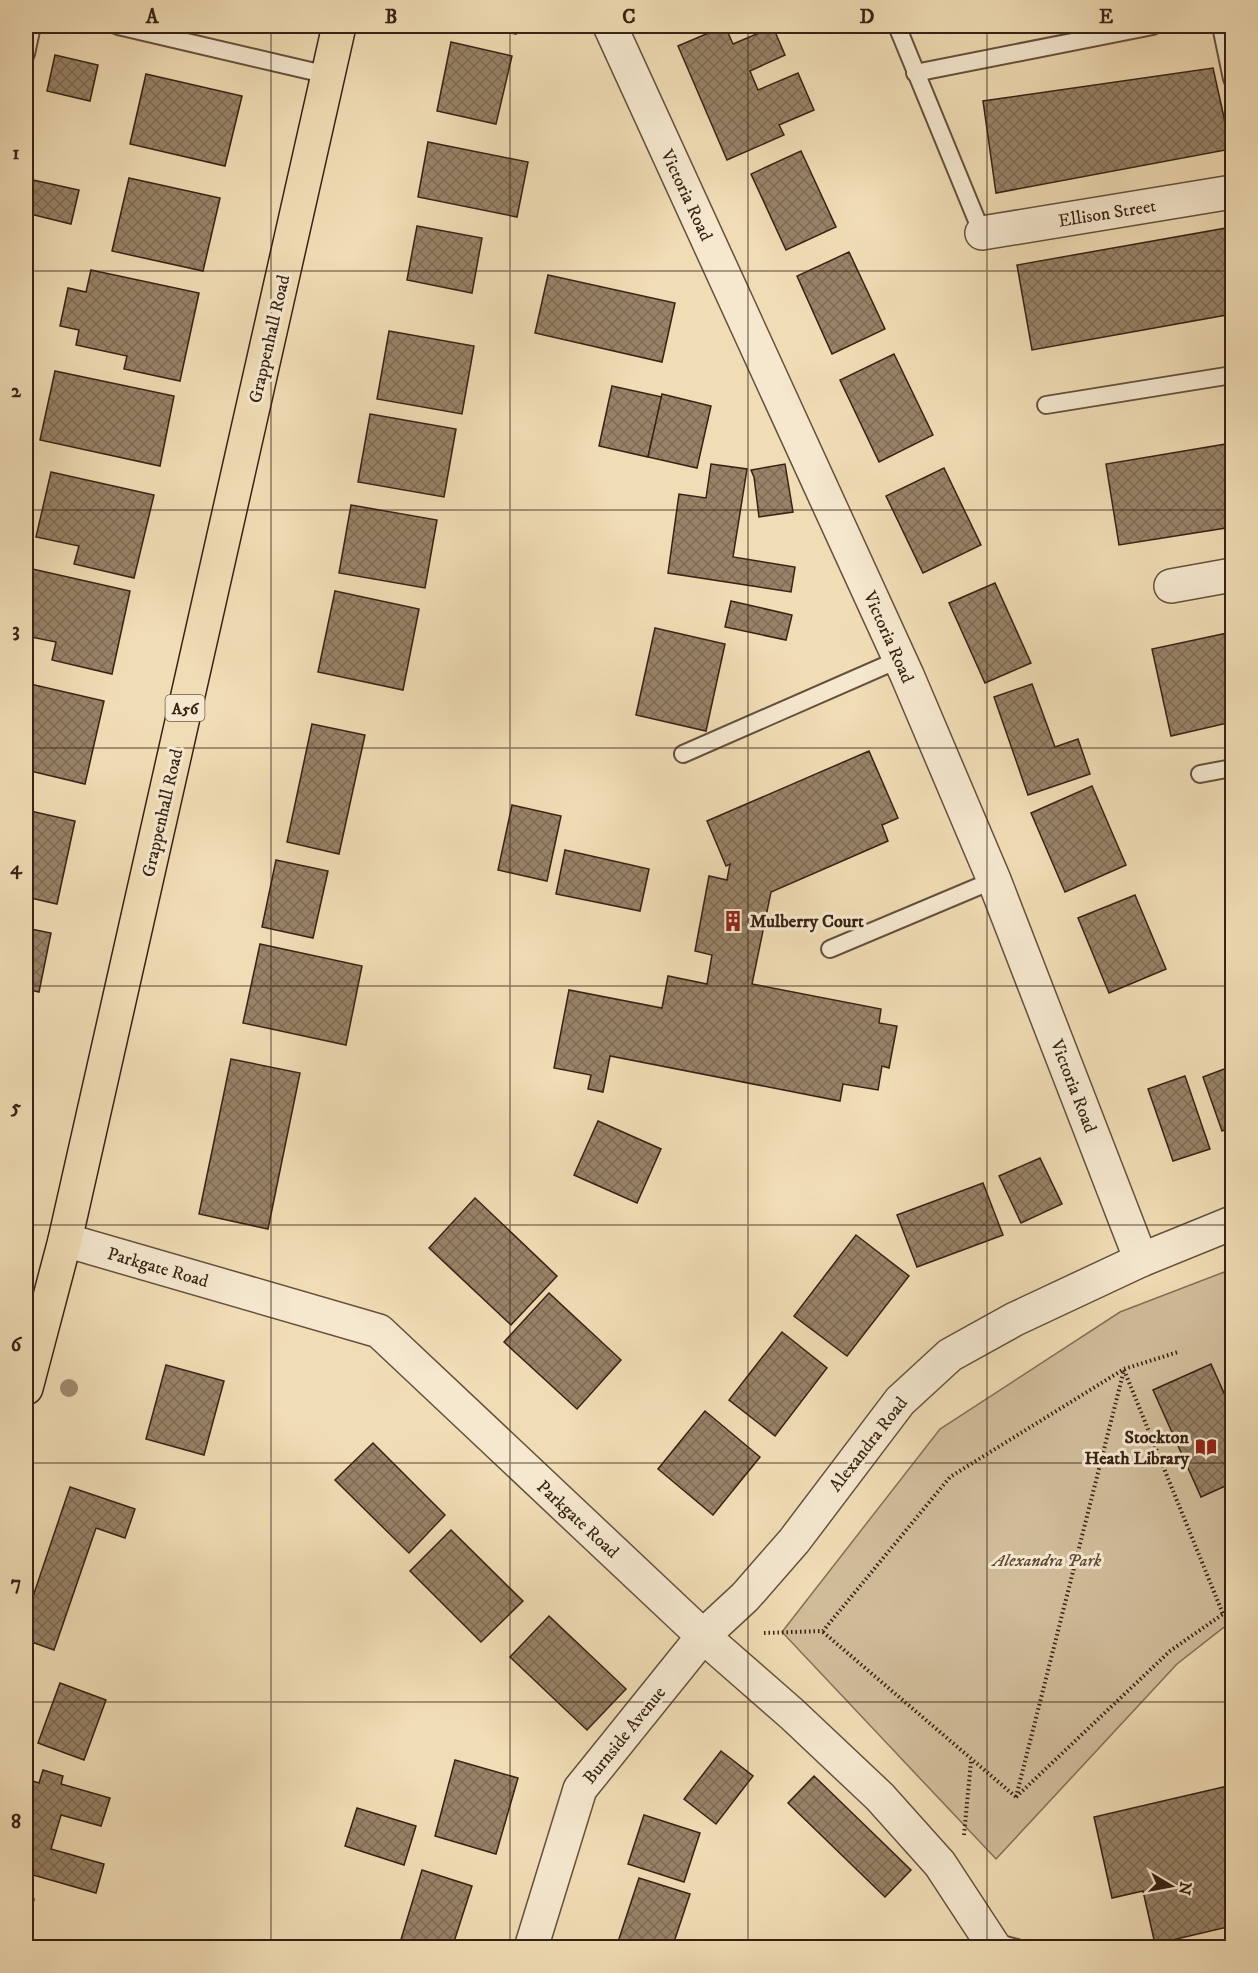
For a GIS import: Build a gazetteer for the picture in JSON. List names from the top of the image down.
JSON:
{
  "streets": {
    "main road": ["Grappenhall Road", "A56"],
    "street": [
      "Victoria Road",
      "Ellison Street",
      "Parkgate Road",
      "Alexandra Road",
      "Burnside Avenue"
    ]
  },
  "crossings": [
    ["Victoria Road", "Alexandra Road"],
    ["Grappenhall Road", "Parkgate Road"],
    ["Parkgate Road", "Alexandra Road"],
    ["Parkgate Road", "Burnside Avenue"],
    ["Alexandra Road", "Burnside Avenue"]
  ],
  "parks": ["Alexandra Park"],
  "places": {
    "building": ["Mulberry Court"],
    "library": ["Stockton Heath Library"]
  },
  "north": "right",
  "grid": {
    "columns": [
      "A",
      "B",
      "C",
      "D",
      "E"
    ],
    "rows": [
      "1",
      "2",
      "3",
      "4",
      "5",
      "6",
      "7",
      "8"
    ]
  }
}
